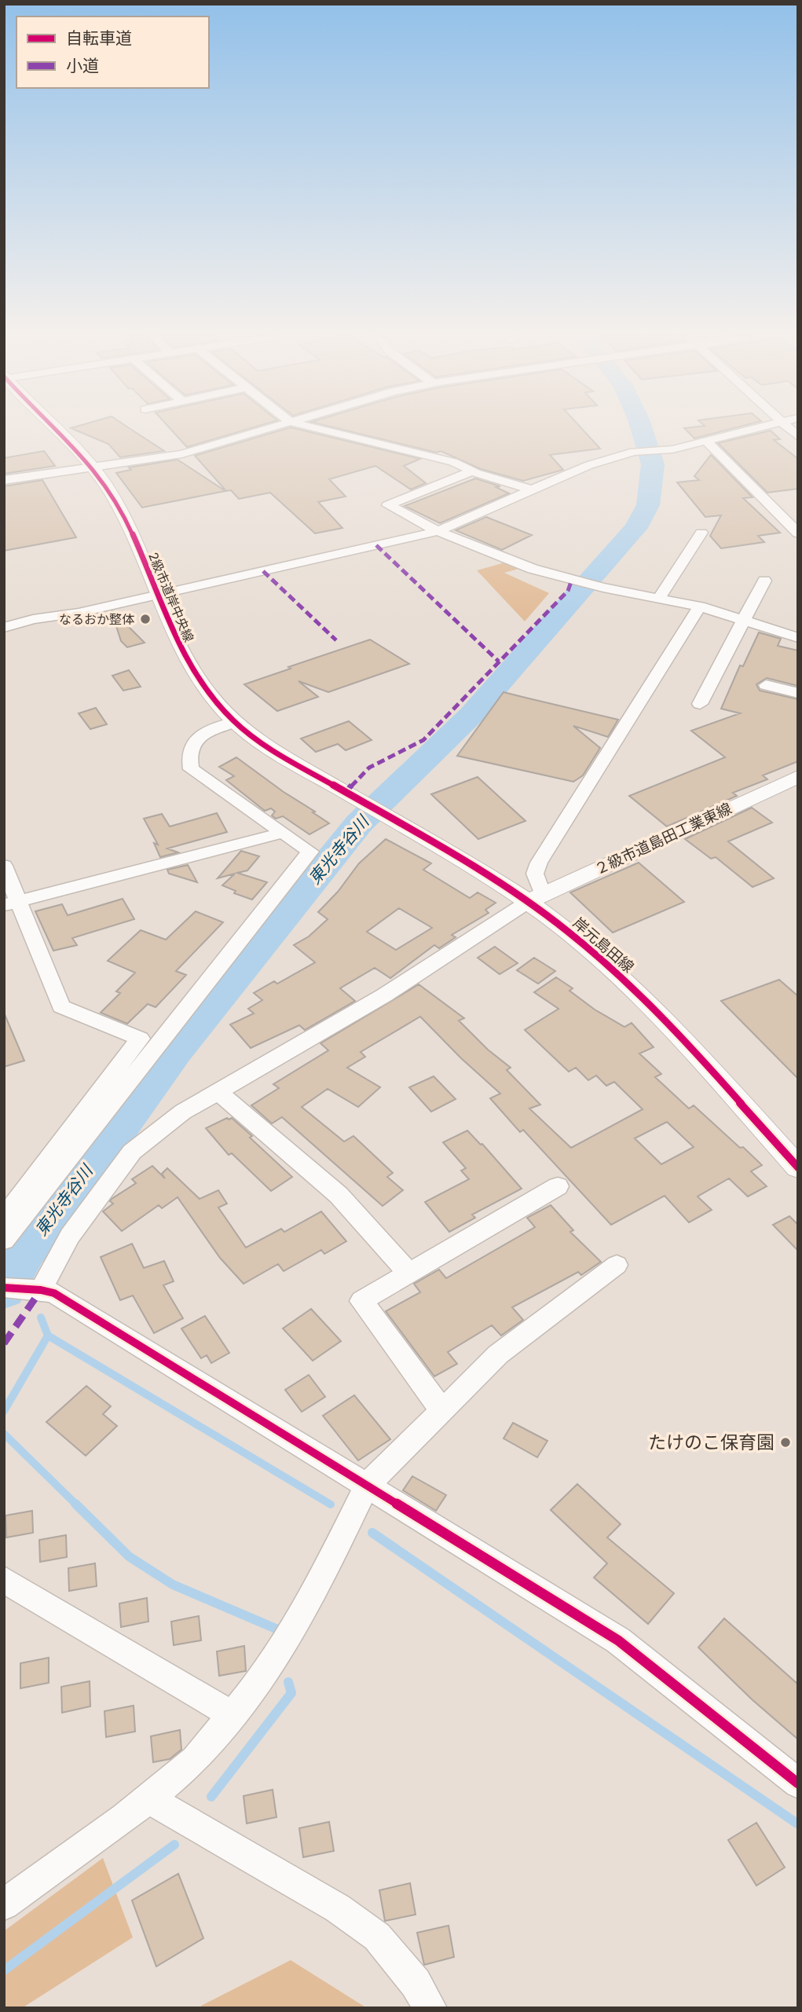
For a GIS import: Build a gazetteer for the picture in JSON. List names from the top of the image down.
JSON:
{
  "streets": {
    "street": ["2級市道岸中央線", "２級市道島田工業東線", "岸元島田線"]
  },
  "crossings": [
    ["2級市道岸中央線", "岸元島田線"],
    ["２級市道島田工業東線", "岸元島田線"]
  ],
  "water": ["東光寺谷川"],
  "places": ["なるおか整体", "たけのこ保育園"],
  "legend": ["自転車道", "小道"]
}
